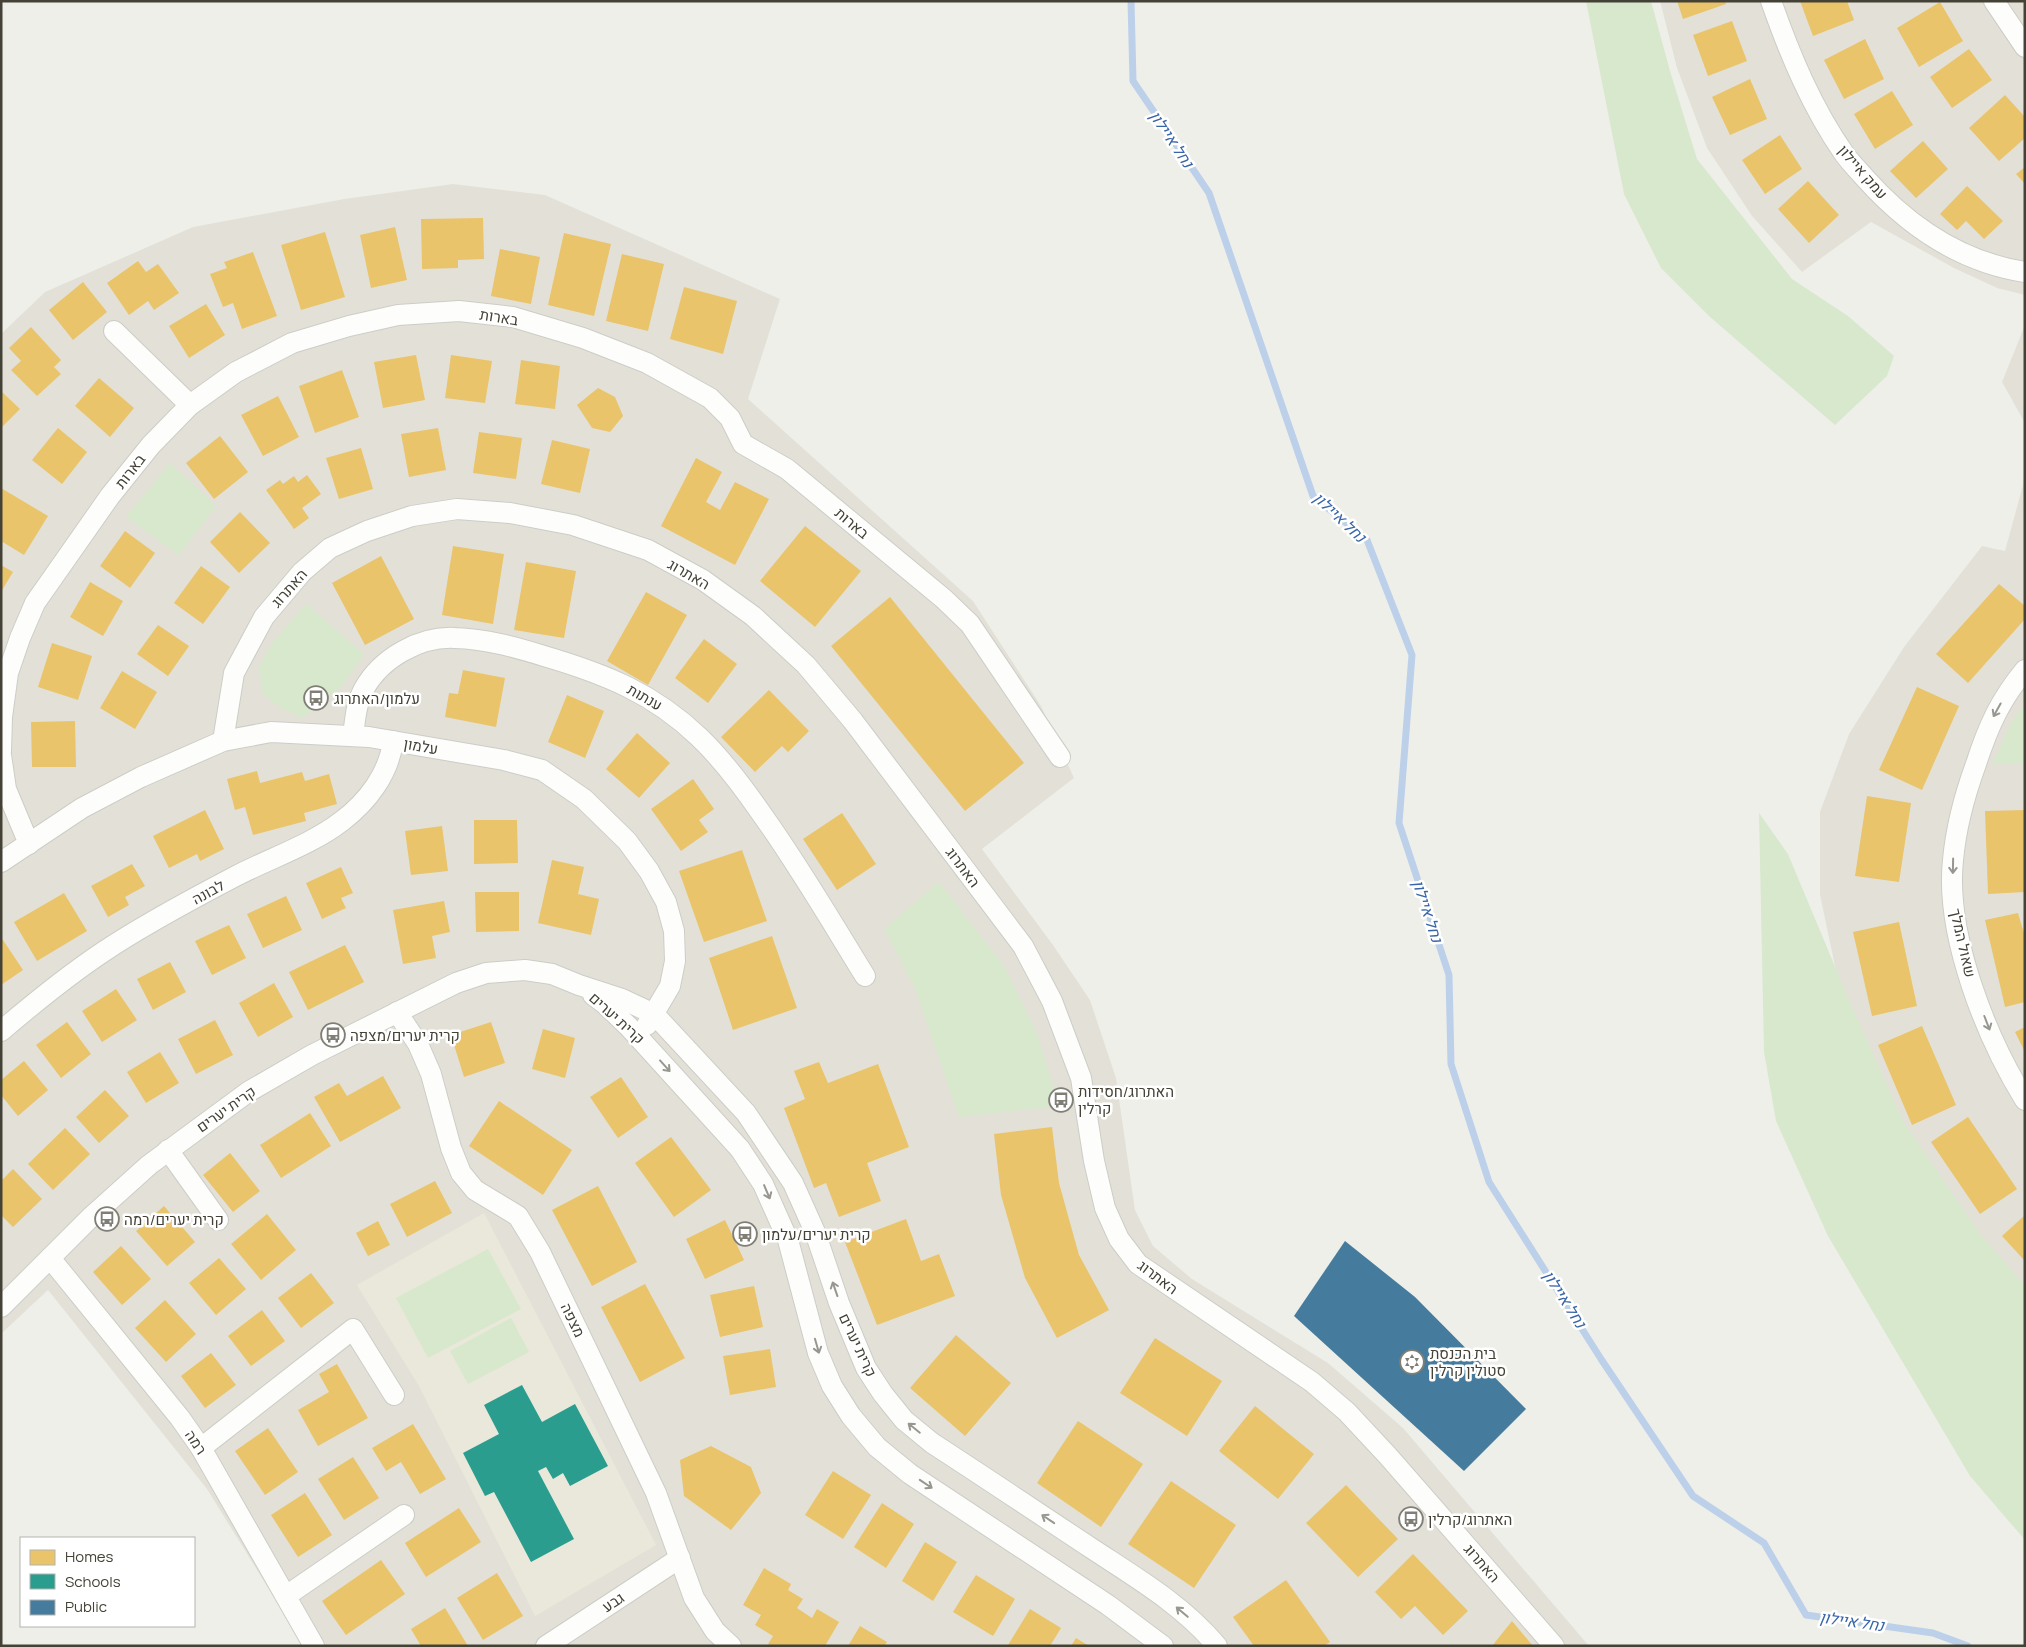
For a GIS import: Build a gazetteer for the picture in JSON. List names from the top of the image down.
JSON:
{
  "streets": {
    "street": [
      "עמק איילון",
      "בארות",
      "האתרוג",
      "ענתות",
      "עלמון",
      "לבונה",
      "שאול המלך",
      "קרית יערים",
      "מצפה",
      "רמה",
      "גבע"
    ]
  },
  "crossings": [
    ["האתרוג", "עלמון"],
    ["ענתות", "עלמון"],
    ["עלמון", "לבונה"],
    ["עלמון", "קרית יערים"],
    ["קרית יערים", "מצפה"],
    ["קרית יערים", "רמה"],
    ["מצפה", "גבע"]
  ],
  "one_way": ["שאול המלך"],
  "water": ["נחל איילון"],
  "places": {
    "bus stop": [
      "עלמון/האתרוג",
      "קרית יערים/מצפה",
      "האתרוג/חסידות קרלין",
      "קרית יערים/רמה",
      "קרית יערים/עלמון",
      "האתרוג/קרלין"
    ],
    "synagogue": ["בית הכנסת סטולין קרלין"]
  },
  "legend": ["Homes", "Schools", "Public"]
}
